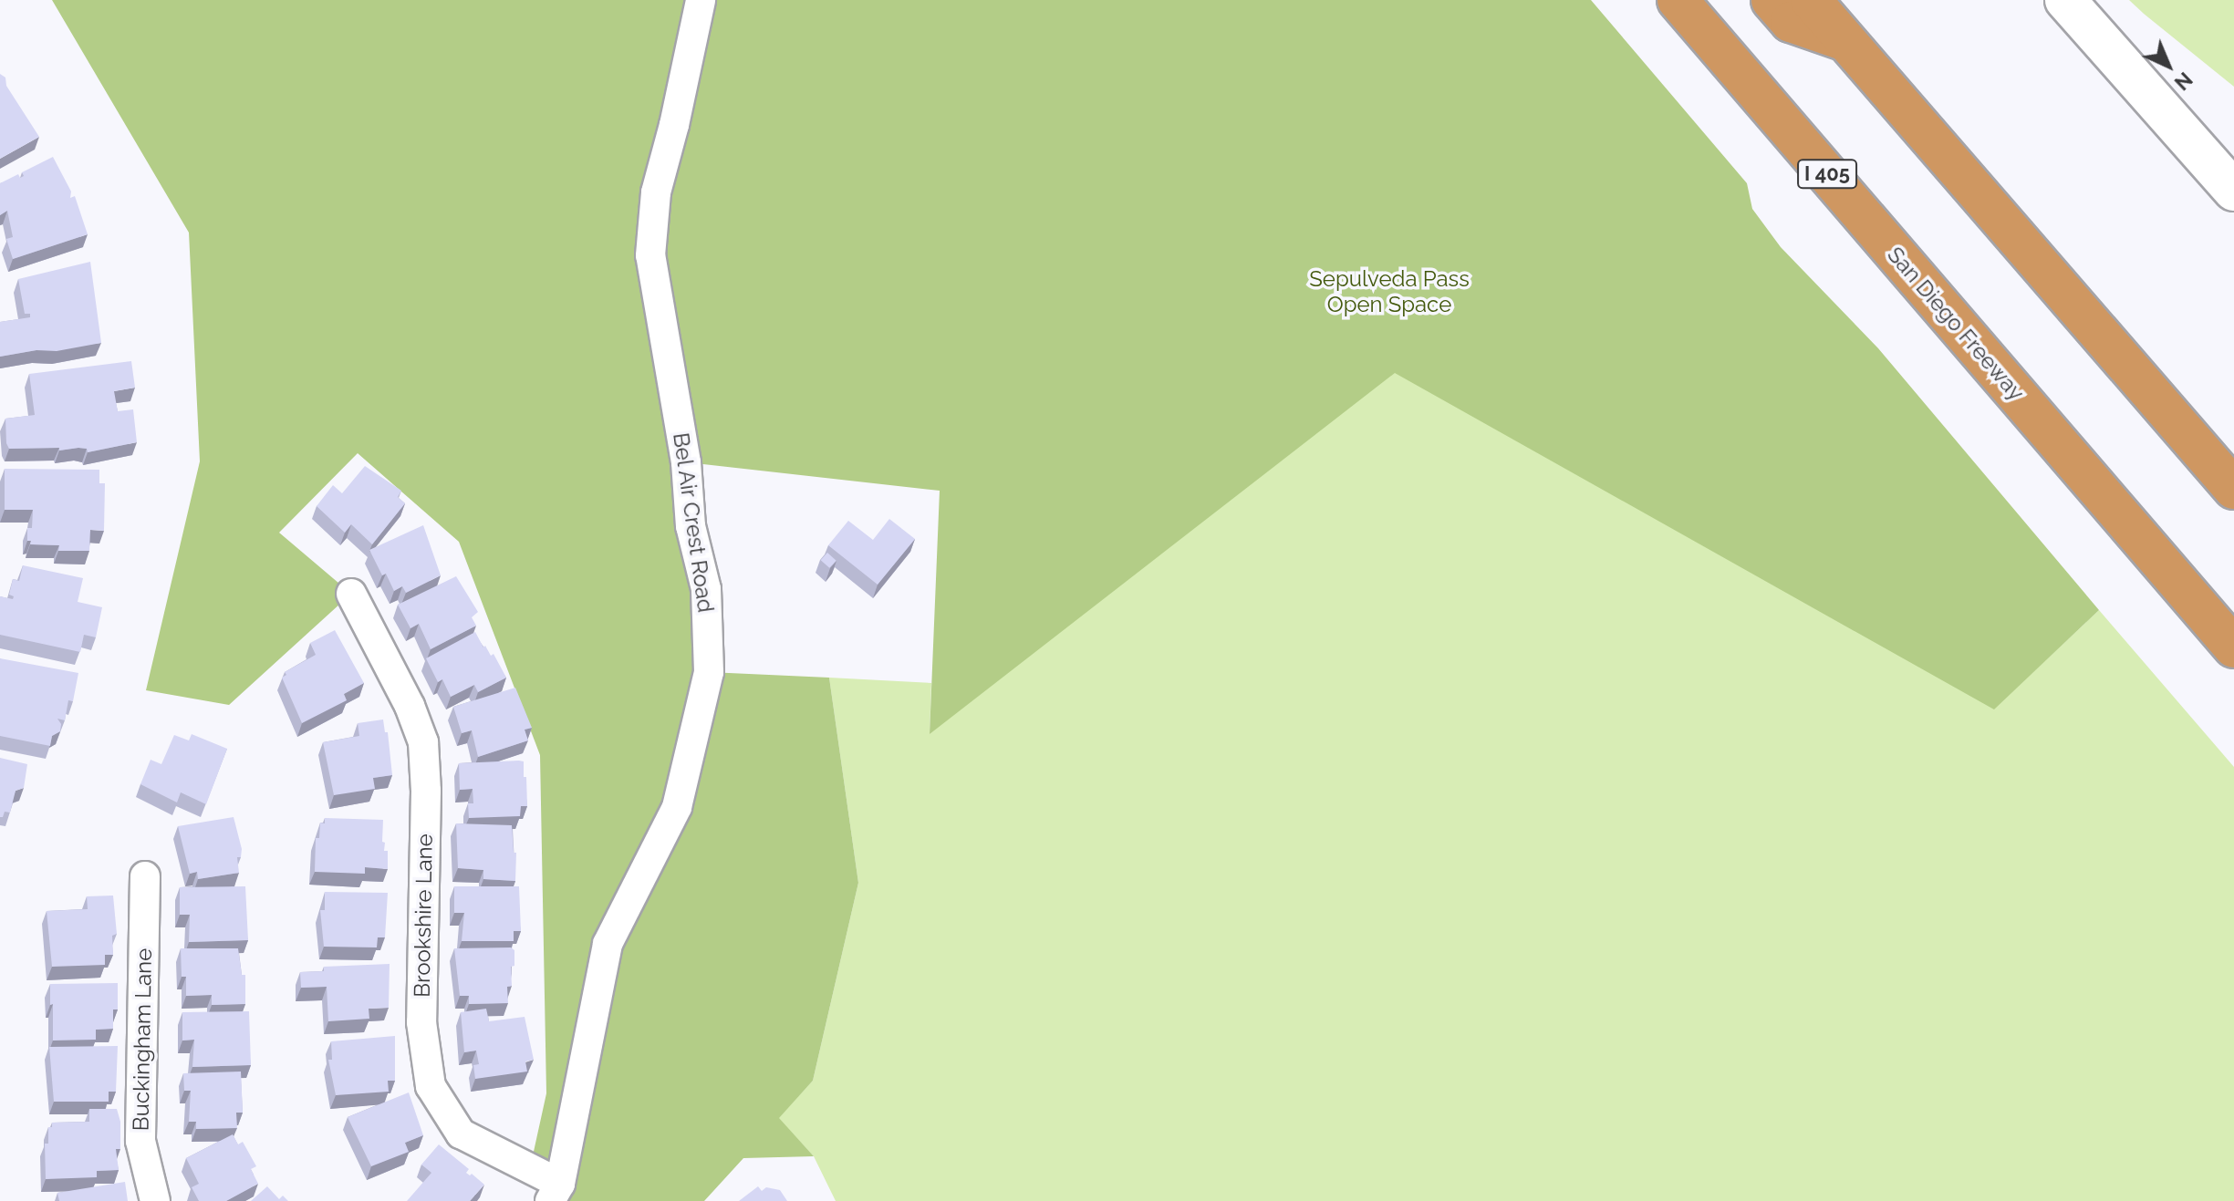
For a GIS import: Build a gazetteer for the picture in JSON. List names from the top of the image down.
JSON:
{
  "streets": {
    "highway": ["I 405", "San Diego Freeway"],
    "street": ["Bel Air Crest Road", "Brookshire Lane", "Buckingham Lane"]
  },
  "crossings": [
    ["Bel Air Crest Road", "Brookshire Lane"]
  ],
  "parks": ["Sepulveda Pass Open Space"],
  "north": "bottom right"
}
